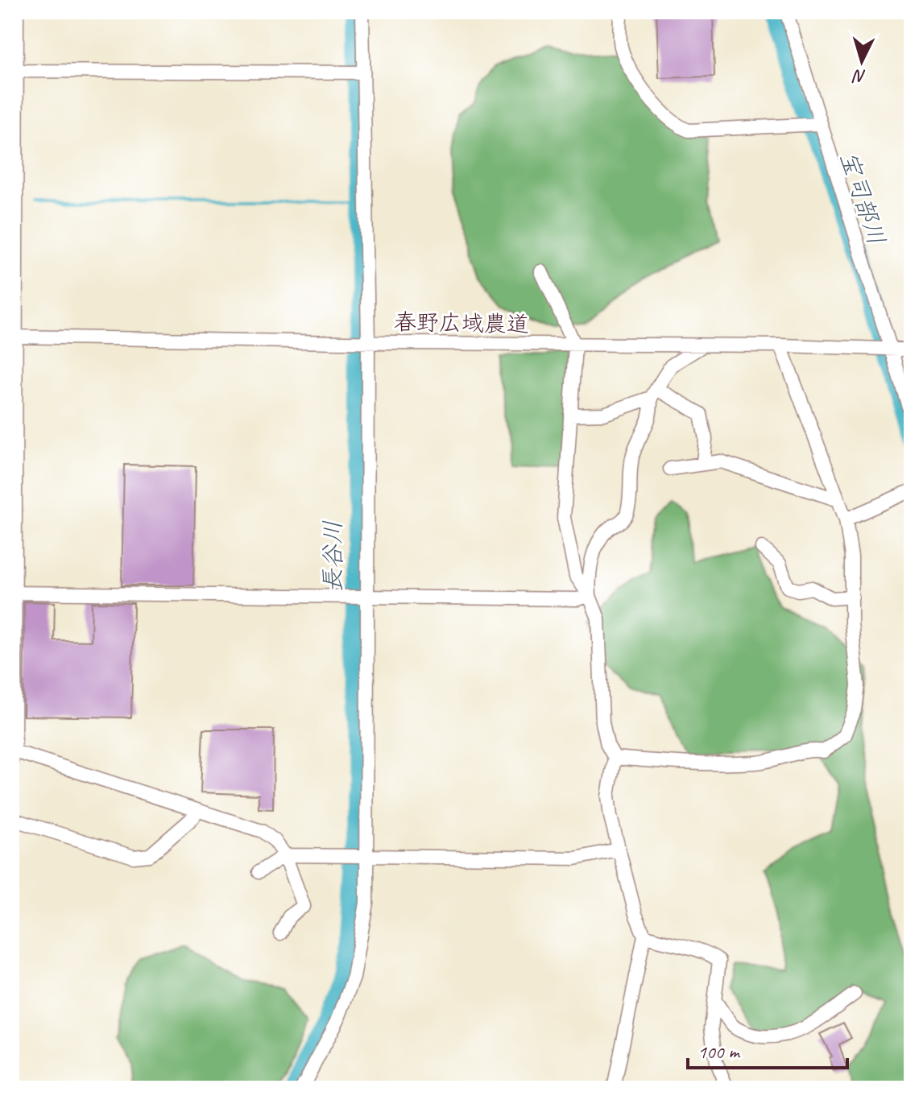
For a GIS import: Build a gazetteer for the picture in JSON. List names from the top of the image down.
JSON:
{
  "streets": {
    "street": ["春野広域農道"]
  },
  "water": ["宝司部川", "長谷川"],
  "scale_bar": "100 m",
  "north": "bottom"
}
